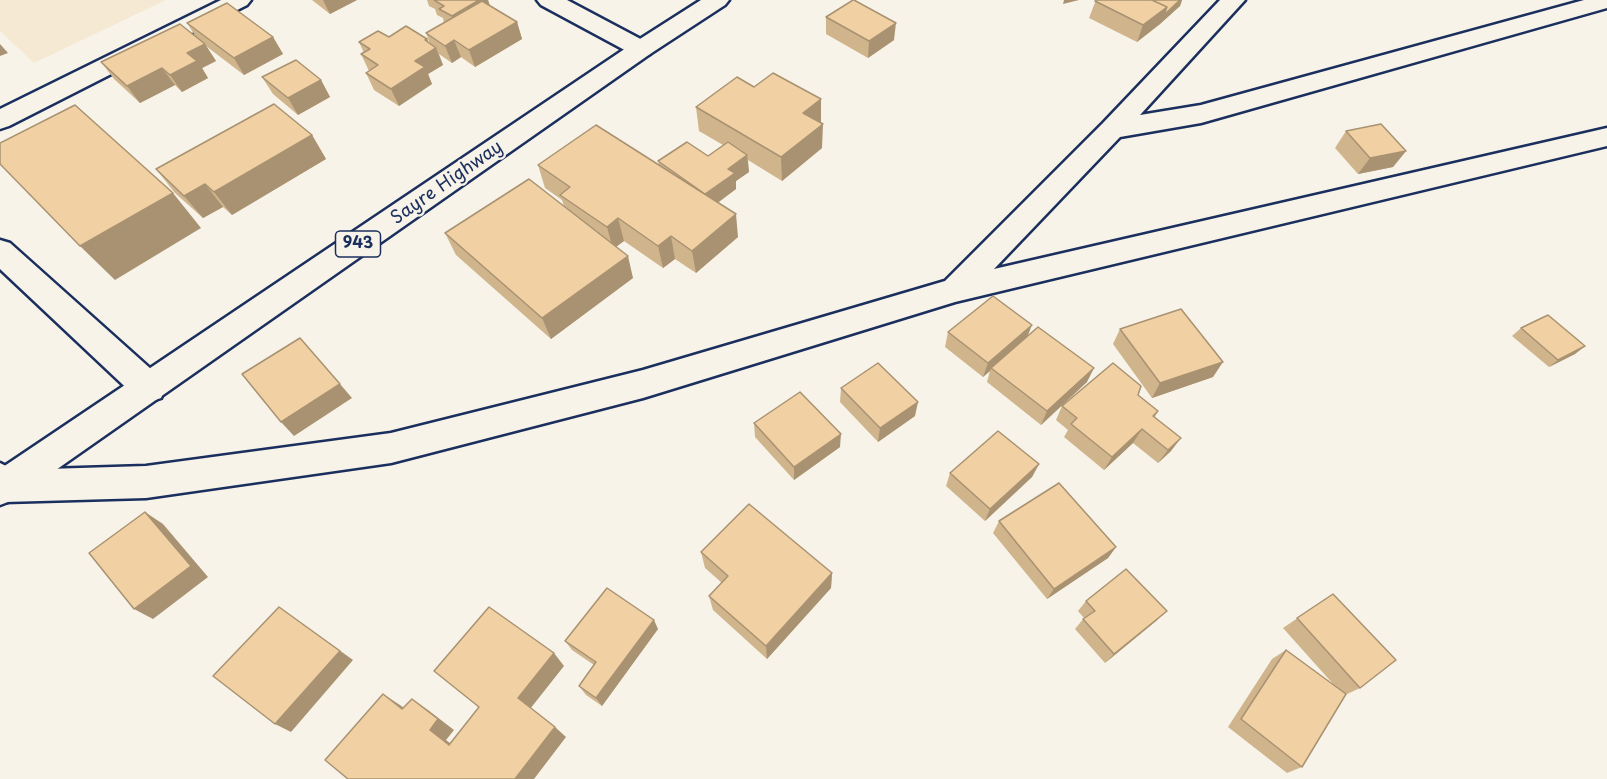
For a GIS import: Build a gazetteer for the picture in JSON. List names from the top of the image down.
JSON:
{
  "streets": {
    "main road": ["Sayre Highway", "943"]
  }
}
